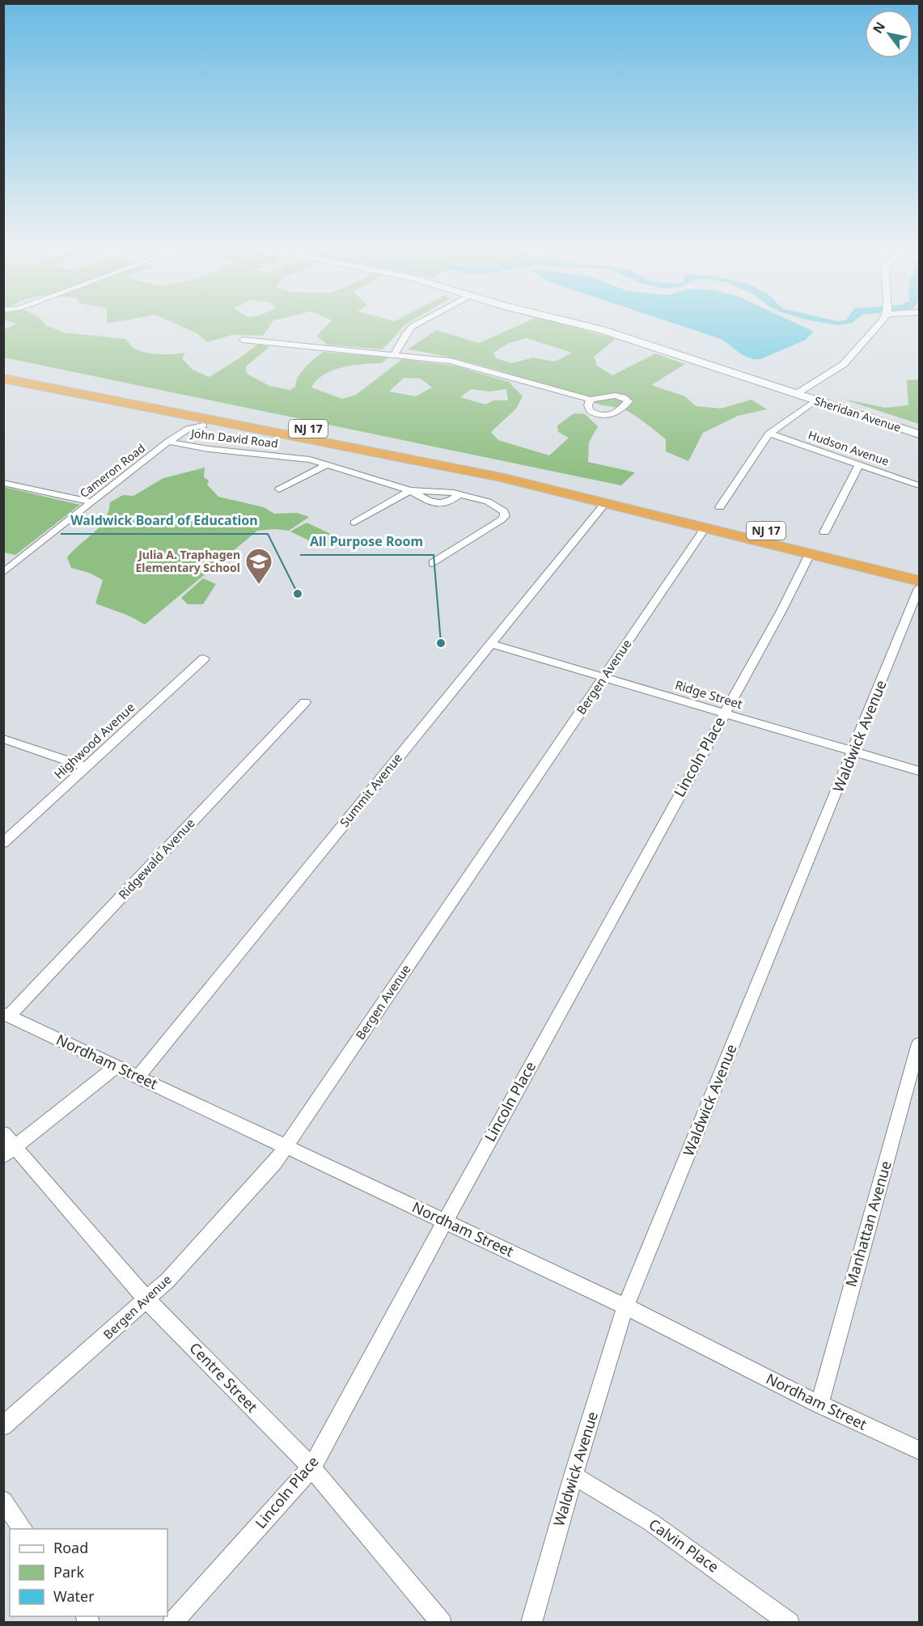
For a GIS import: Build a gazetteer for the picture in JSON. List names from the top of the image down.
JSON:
{
  "streets": {
    "highway": ["NJ 17"],
    "main road": ["Sheridan Avenue"],
    "street": [
      "John David Road",
      "Hudson Avenue",
      "Cameron Road",
      "Bergen Avenue",
      "Ridge Street",
      "Waldwick Avenue",
      "Highwood Avenue",
      "Lincoln Place",
      "Summit Avenue",
      "Ridgewald Avenue",
      "Nordham Street",
      "Manhattan Avenue",
      "Centre Street",
      "Calvin Place"
    ]
  },
  "crossings": [
    ["NJ 17", "Bergen Avenue"],
    ["NJ 17", "Lincoln Place"],
    ["NJ 17", "Summit Avenue"],
    ["John David Road", "Cameron Road"],
    ["Bergen Avenue", "Ridge Street"],
    ["Bergen Avenue", "Nordham Street"],
    ["Bergen Avenue", "Centre Street"],
    ["Ridge Street", "Waldwick Avenue"],
    ["Ridge Street", "Lincoln Place"],
    ["Ridge Street", "Summit Avenue"],
    ["Waldwick Avenue", "Nordham Street"],
    ["Waldwick Avenue", "Calvin Place"],
    ["Lincoln Place", "Nordham Street"],
    ["Lincoln Place", "Centre Street"],
    ["Summit Avenue", "Nordham Street"],
    ["Ridgewald Avenue", "Nordham Street"],
    ["Nordham Street", "Manhattan Avenue"]
  ],
  "places": {
    "school or university": ["Julia A. Traphagen Elementary School"],
    "other": ["Waldwick Board of Education", "All Purpose Room"]
  },
  "legend": ["Road", "Park", "Water"],
  "north": "top left"
}
